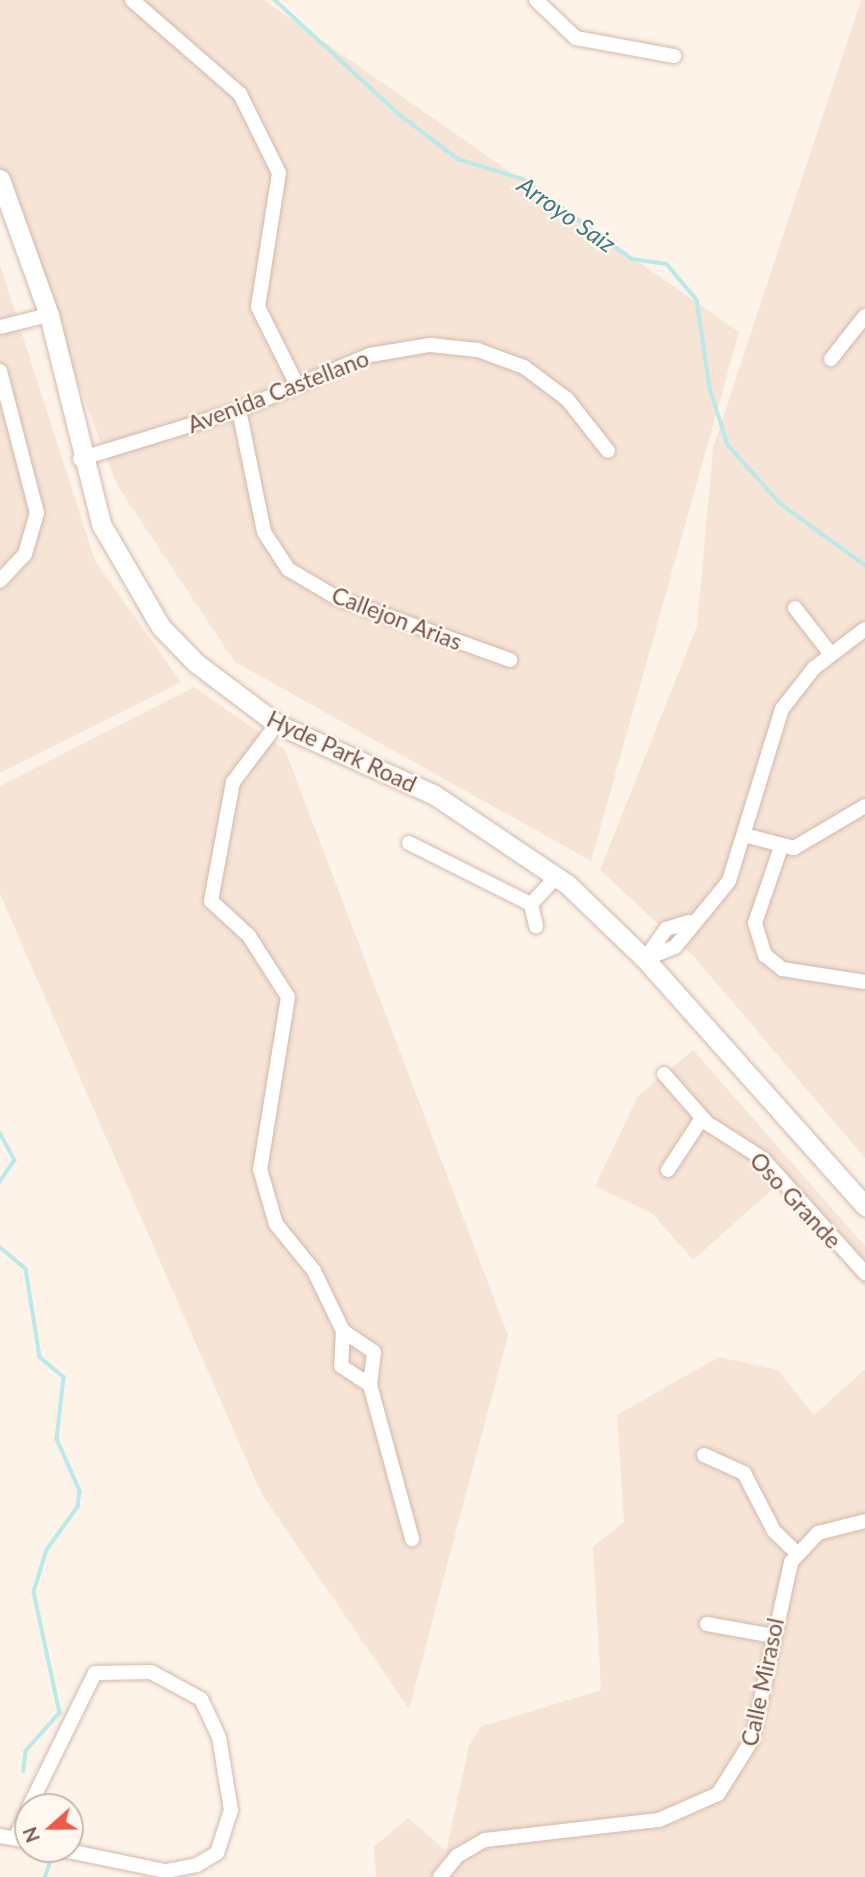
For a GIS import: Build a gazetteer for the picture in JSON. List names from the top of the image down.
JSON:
{
  "streets": {
    "main road": ["Hyde Park Road"],
    "street": [
      "Avenida Castellano",
      "Callejon Arias",
      "Oso Grande",
      "Calle Mirasol"
    ]
  },
  "crossings": [
    ["Avenida Castellano", "Callejon Arias"],
    ["Avenida Castellano", "Hyde Park Road"]
  ],
  "water": ["Arroyo Saiz"],
  "north": "left"
}
